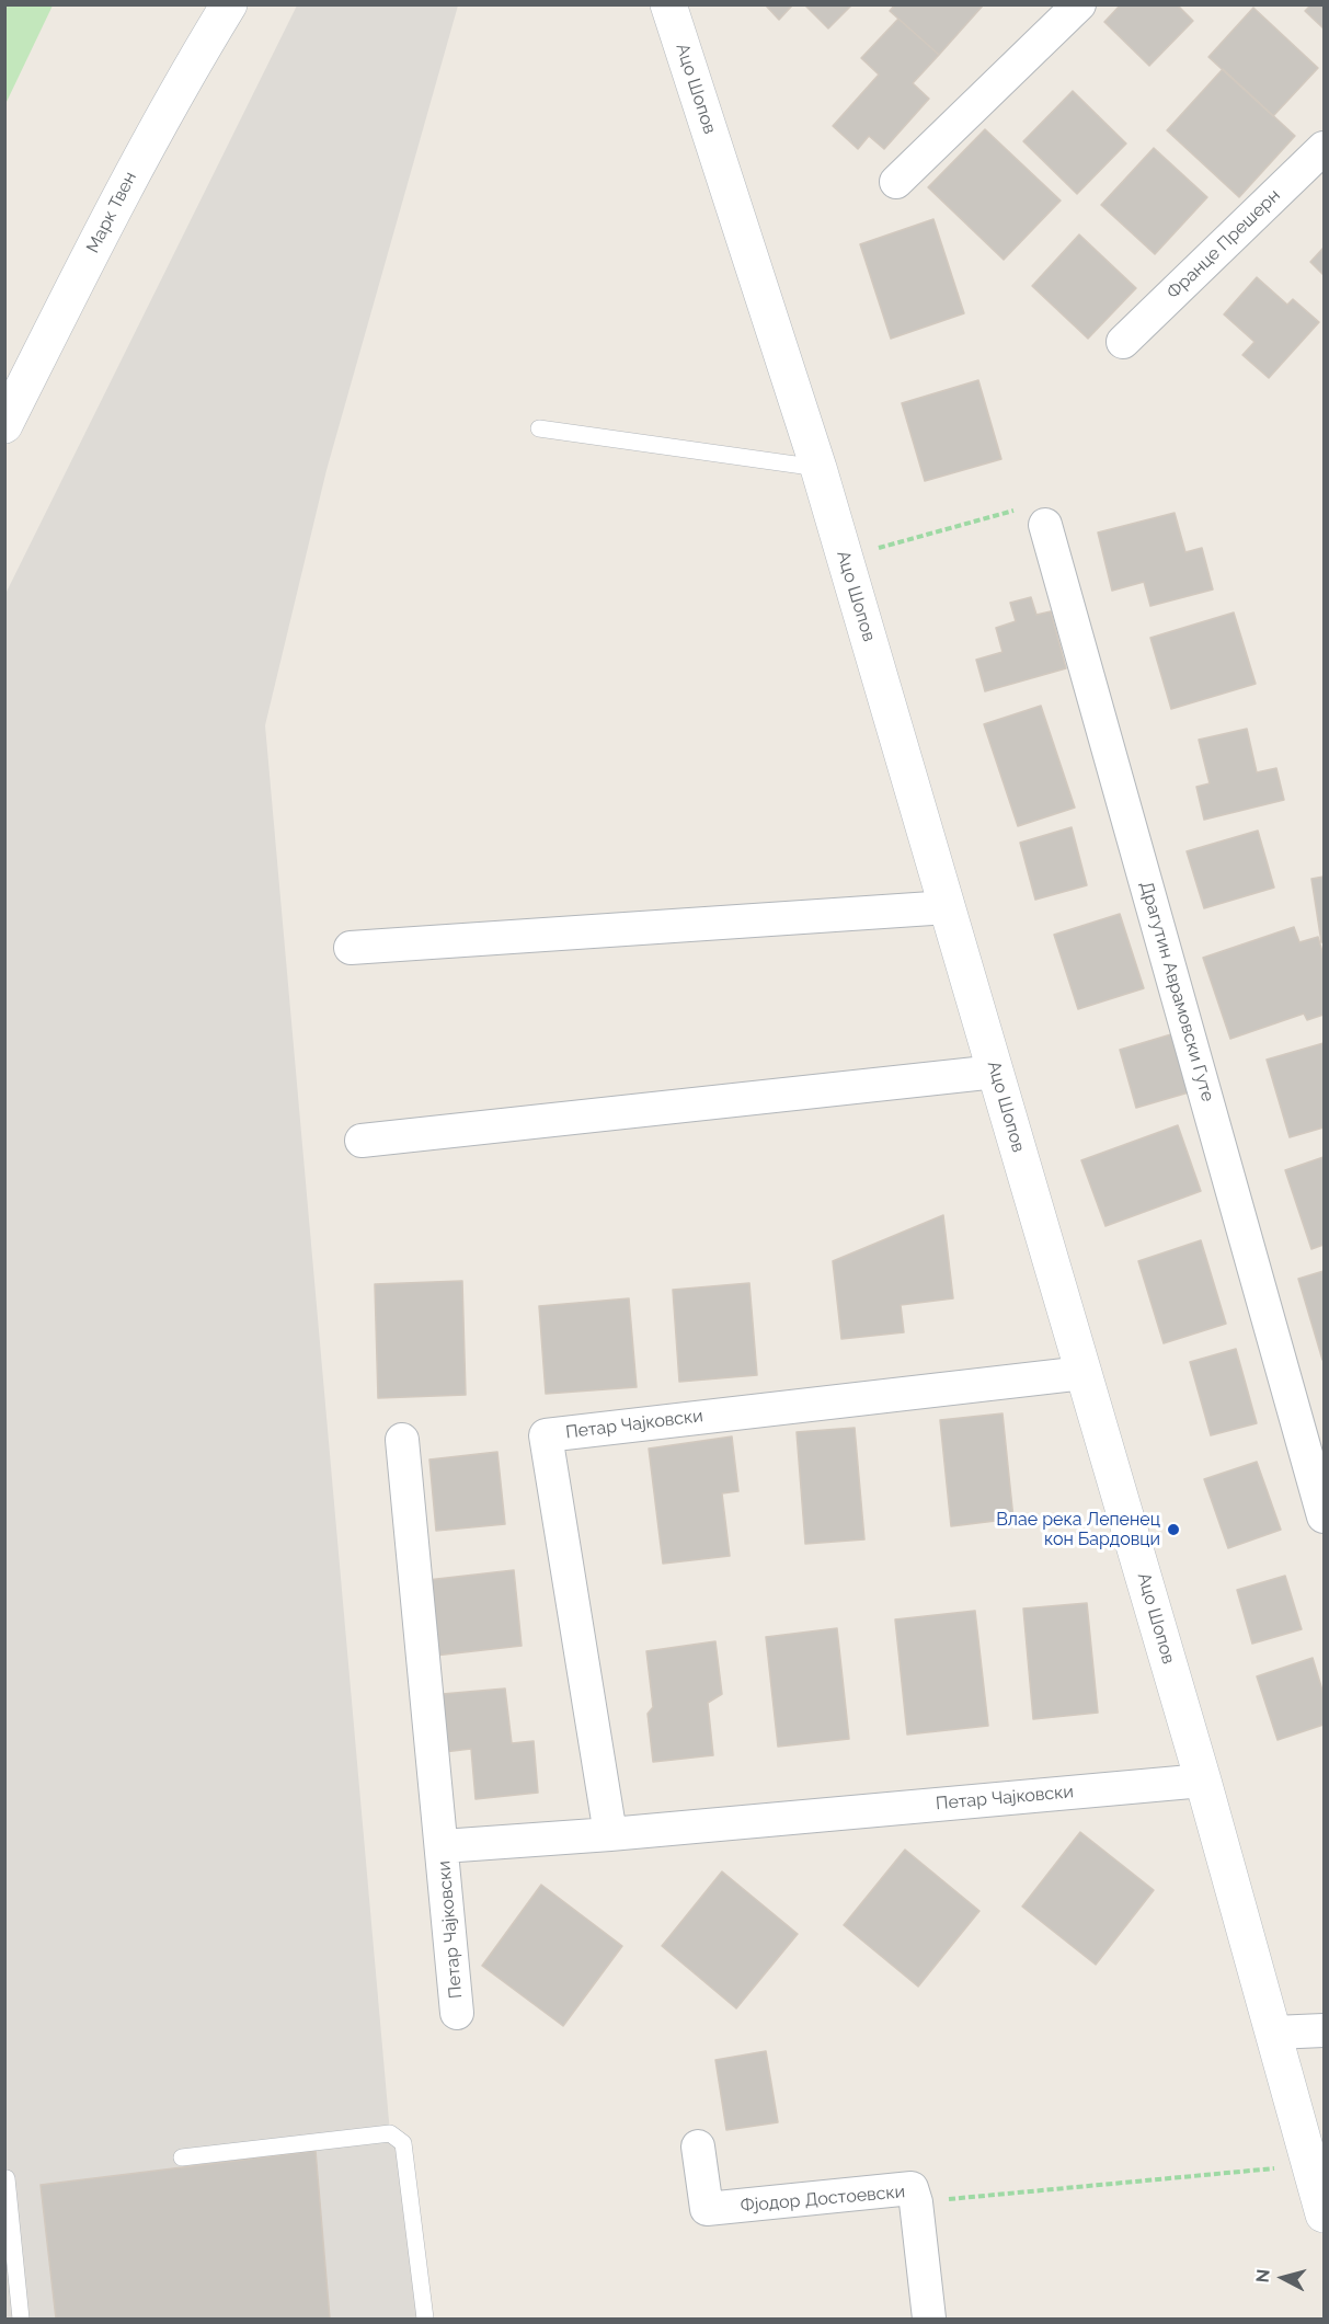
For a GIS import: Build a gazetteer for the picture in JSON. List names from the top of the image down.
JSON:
{
  "streets": {
    "street": [
      "Ацо Шопов",
      "Марк Твен",
      "Франце Прешерн",
      "Драгутин Аврамовски Гуте",
      "Петар Чајковски",
      "Фјодор Достоевски"
    ]
  },
  "crossings": [
    ["Ацо Шопов", "Петар Чајковски"]
  ],
  "places": ["Влае река Лепенец кон Бардовци"],
  "north": "left"
}
